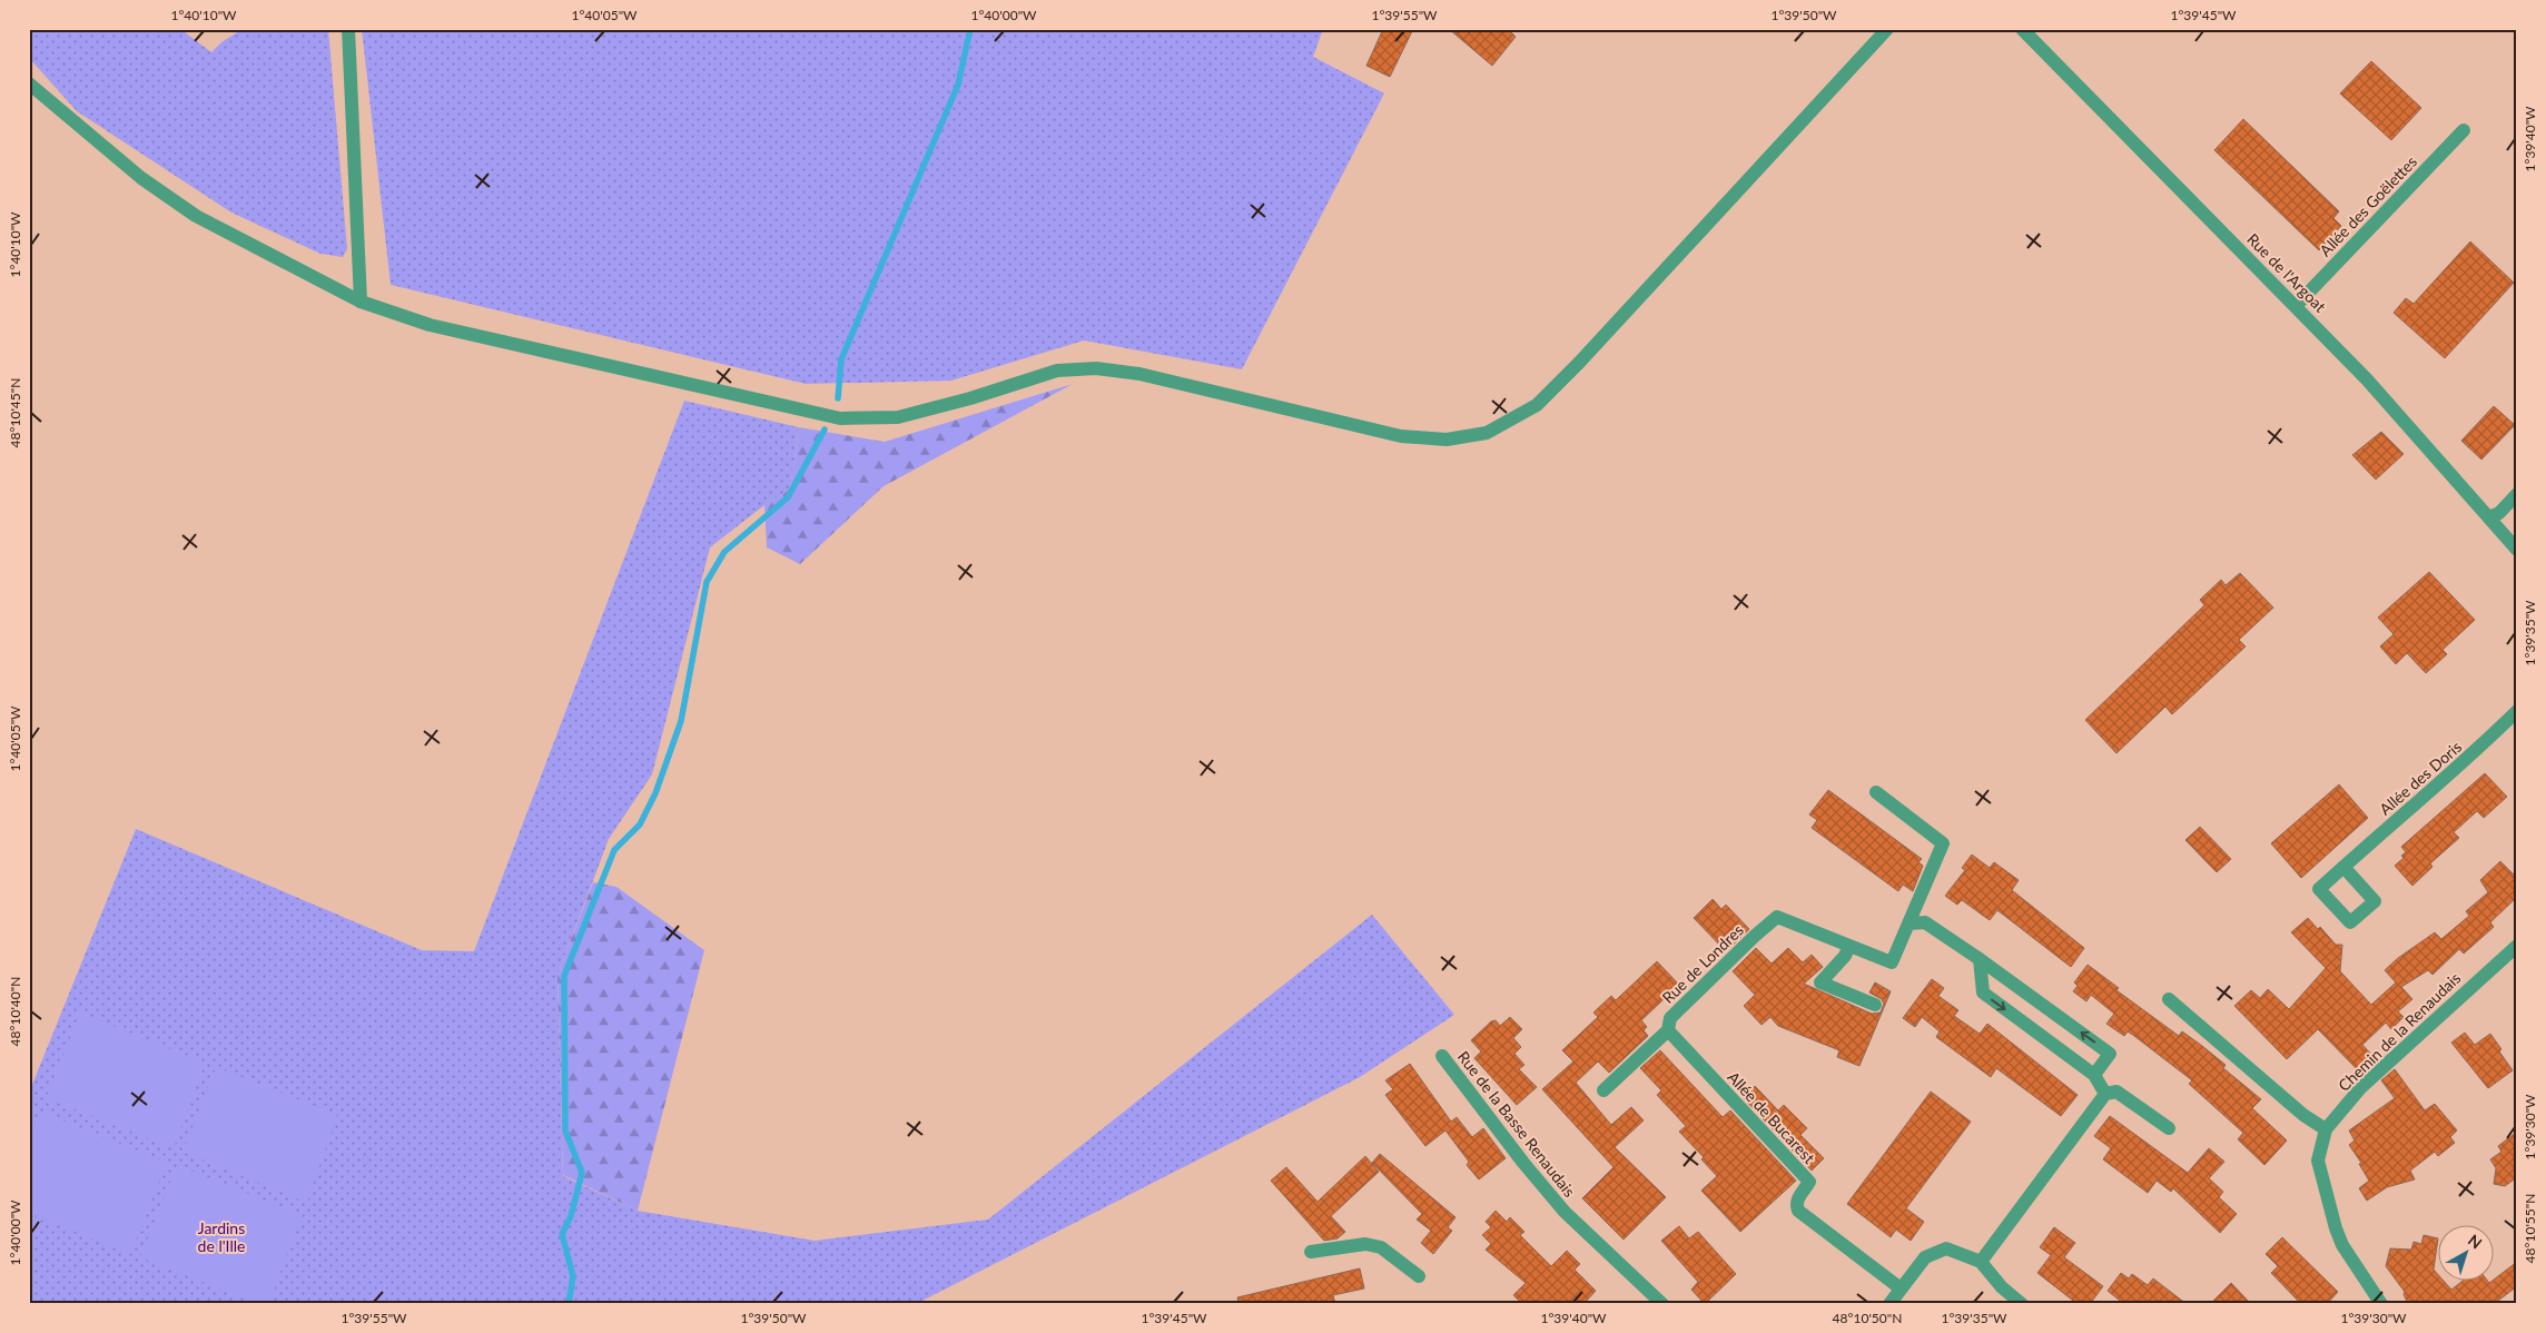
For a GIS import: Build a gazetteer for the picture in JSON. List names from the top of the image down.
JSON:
{
  "streets": {
    "street": [
      "Allée des Goëlettes",
      "Rue de l'Argoat",
      "Allée des Doris",
      "Rue de Londres",
      "Chemin de la Renaudais",
      "Allée de Bucarest",
      "Rue de la Basse Renaudais"
    ]
  },
  "crossings": [
    ["Allée des Goëlettes", "Rue de l'Argoat"],
    ["Rue de Londres", "Allée de Bucarest"]
  ],
  "parks": ["Jardins de l'Ille"],
  "north": "top right",
  "coordinates": [
    "1°40'10\"W",
    "1°40'05\"W",
    "1°40'00\"W",
    "1°39'55\"W",
    "1°39'50\"W",
    "1°39'45\"W",
    "1°39'40\"W",
    "48°10'45\"N",
    "1°39'35\"W",
    "48°10'40\"N",
    "1°39'30\"W",
    "48°10'55\"N",
    "48°10'50\"N"
  ]
}
